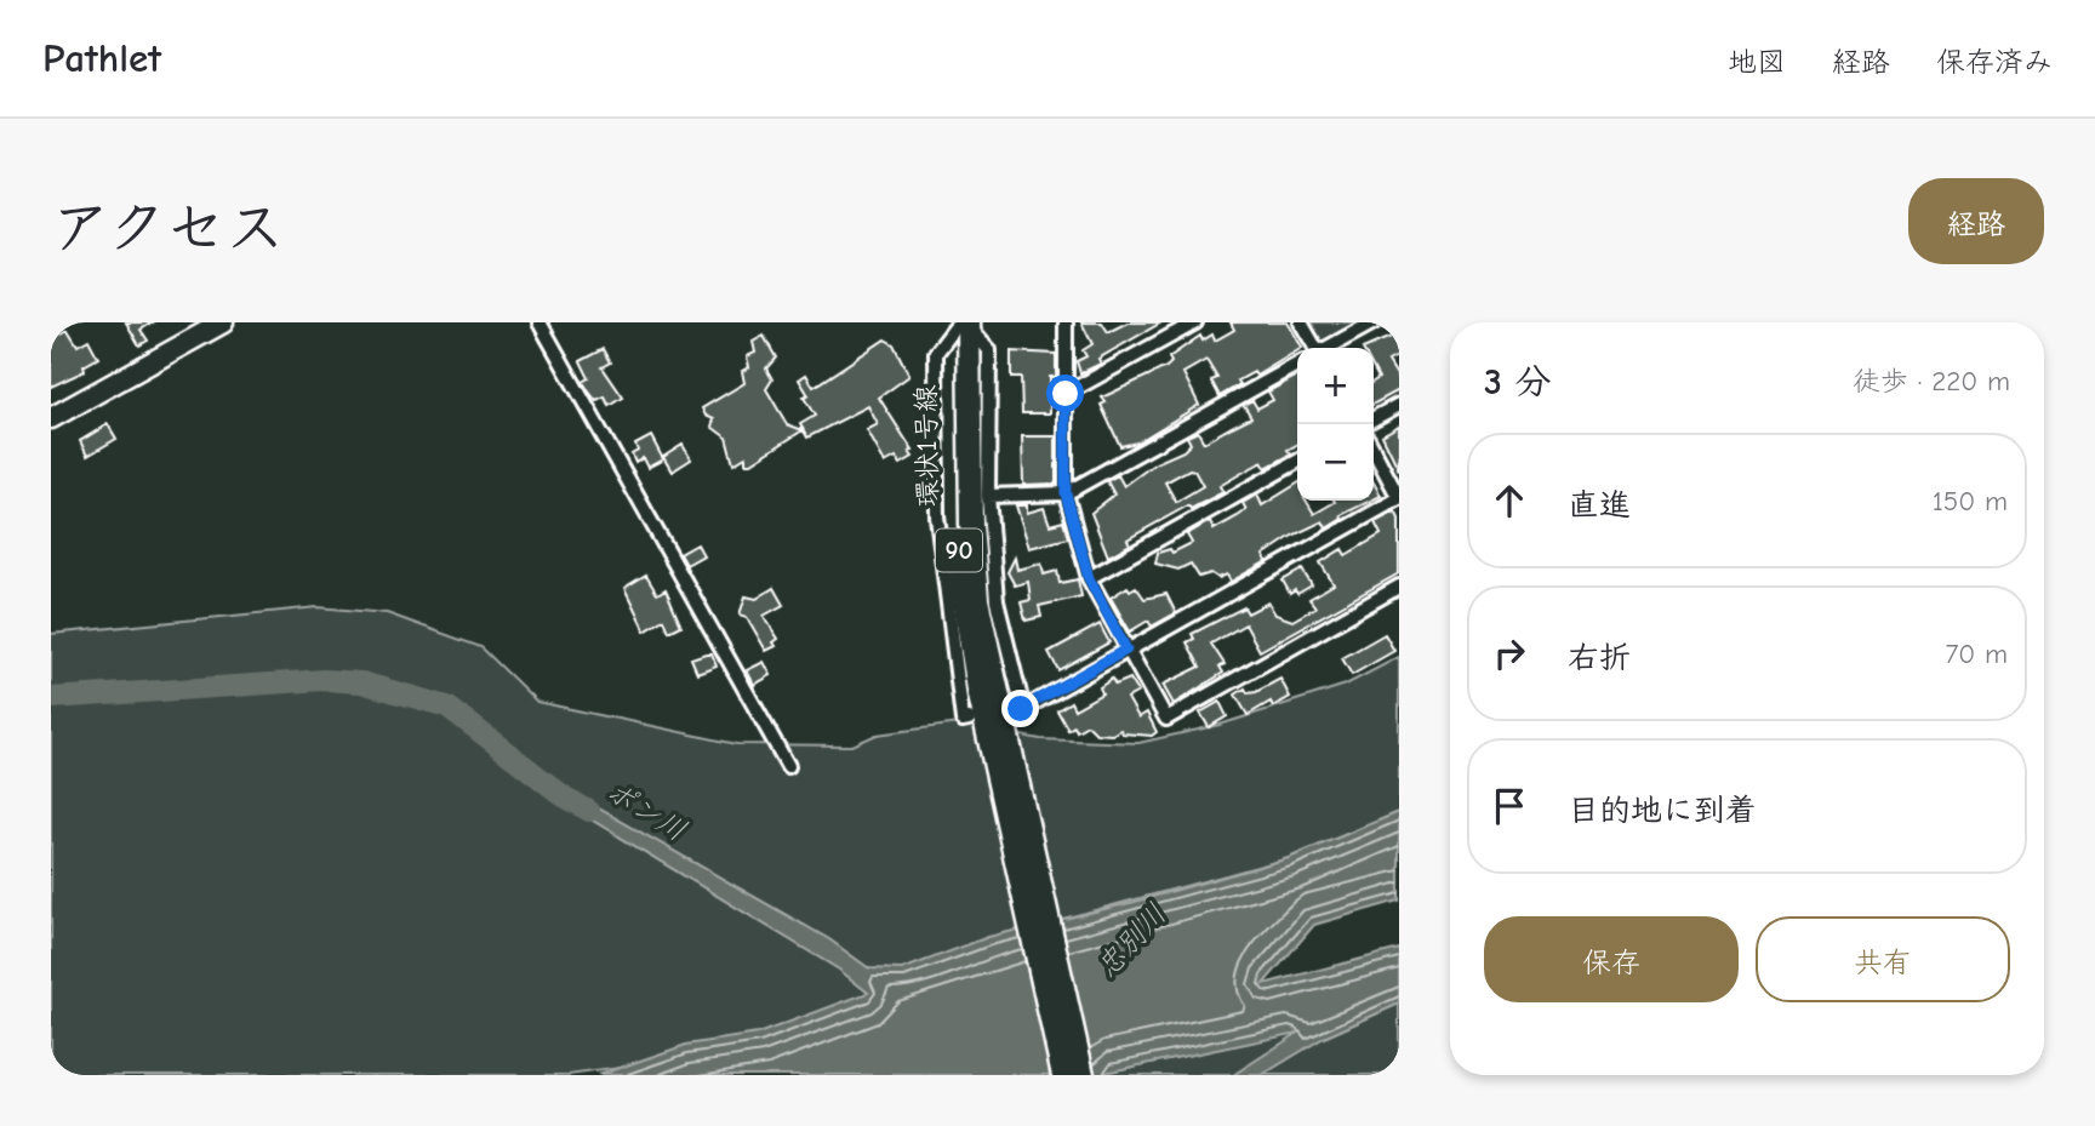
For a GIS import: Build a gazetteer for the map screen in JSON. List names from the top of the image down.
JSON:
{
  "streets": {
    "main road": ["環状1号線", "90"]
  },
  "crossings": [
    ["環状1号線", "90"]
  ],
  "water": ["ポン川", "忠別川"],
  "page": {
    "header": "Pathlet",
    "nav": ["地図", "経路", "保存済み"],
    "title": "アクセス",
    "buttons": [
      "経路",
      ["保存", "共有"]
    ],
    "heading": ["3 分", "徒歩 · 220 m"],
    "map_buttons": ["+", "−"],
    "list": [
      ["直進", "150 m"],
      ["右折", "70 m"],
      "目的地に到着"
    ]
  }
}
